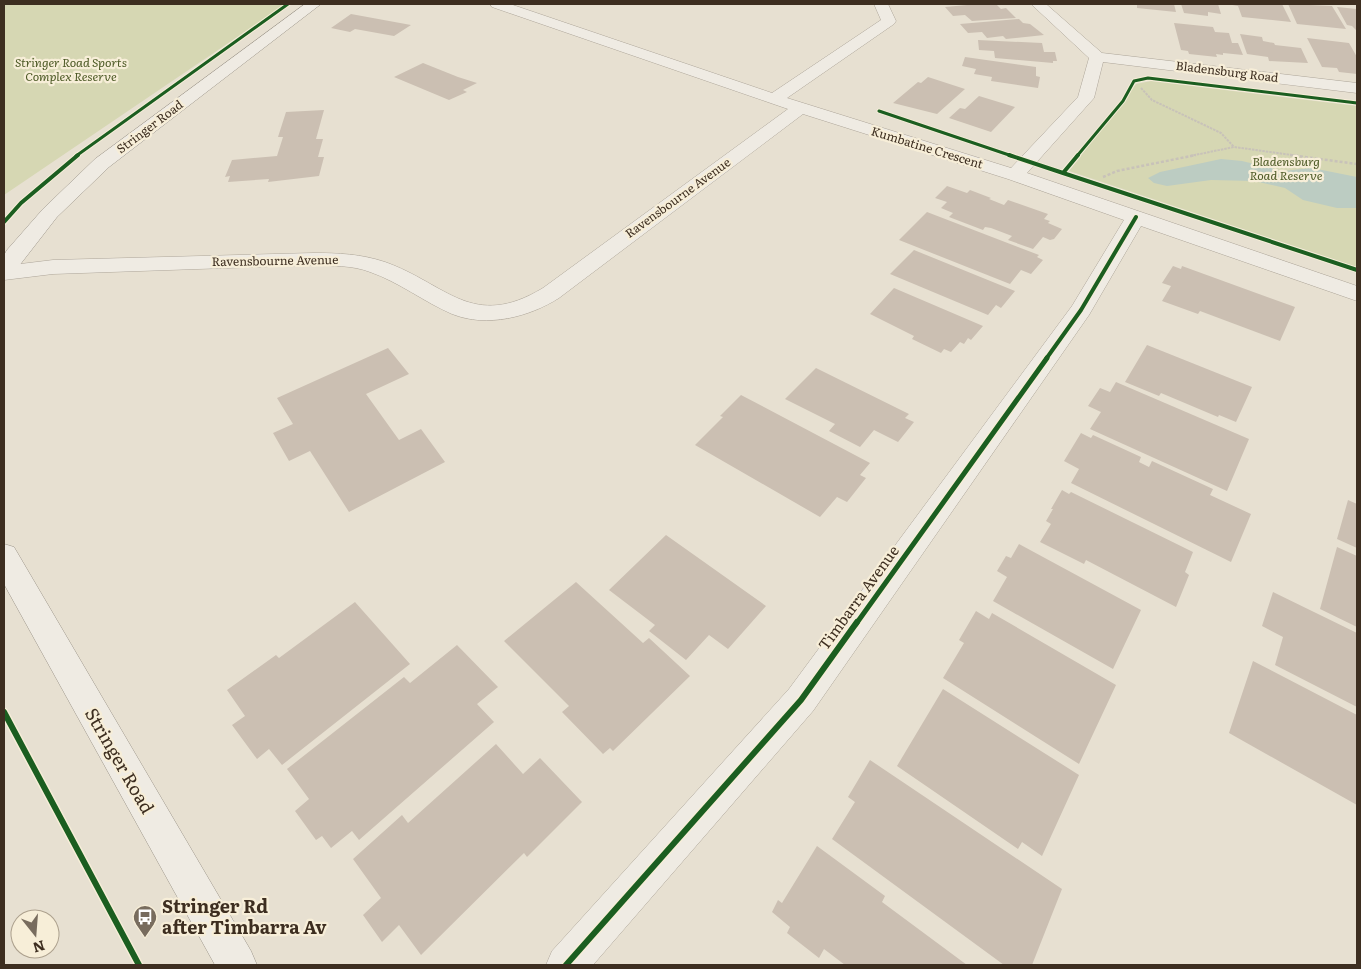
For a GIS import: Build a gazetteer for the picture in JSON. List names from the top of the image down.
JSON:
{
  "streets": {
    "street": [
      "Bladensburg Road",
      "Stringer Road",
      "Kumbatine Crescent",
      "Ravensbourne Avenue",
      "Timbarra Avenue"
    ]
  },
  "crossings": [
    ["Kumbatine Crescent", "Ravensbourne Avenue"],
    ["Kumbatine Crescent", "Timbarra Avenue"]
  ],
  "parks": ["Stringer Road Sports Complex Reserve", "Bladensburg Road Reserve"],
  "places": {
    "bus stop": ["Stringer Rd after Timbarra Av"]
  },
  "north": "bottom"
}
